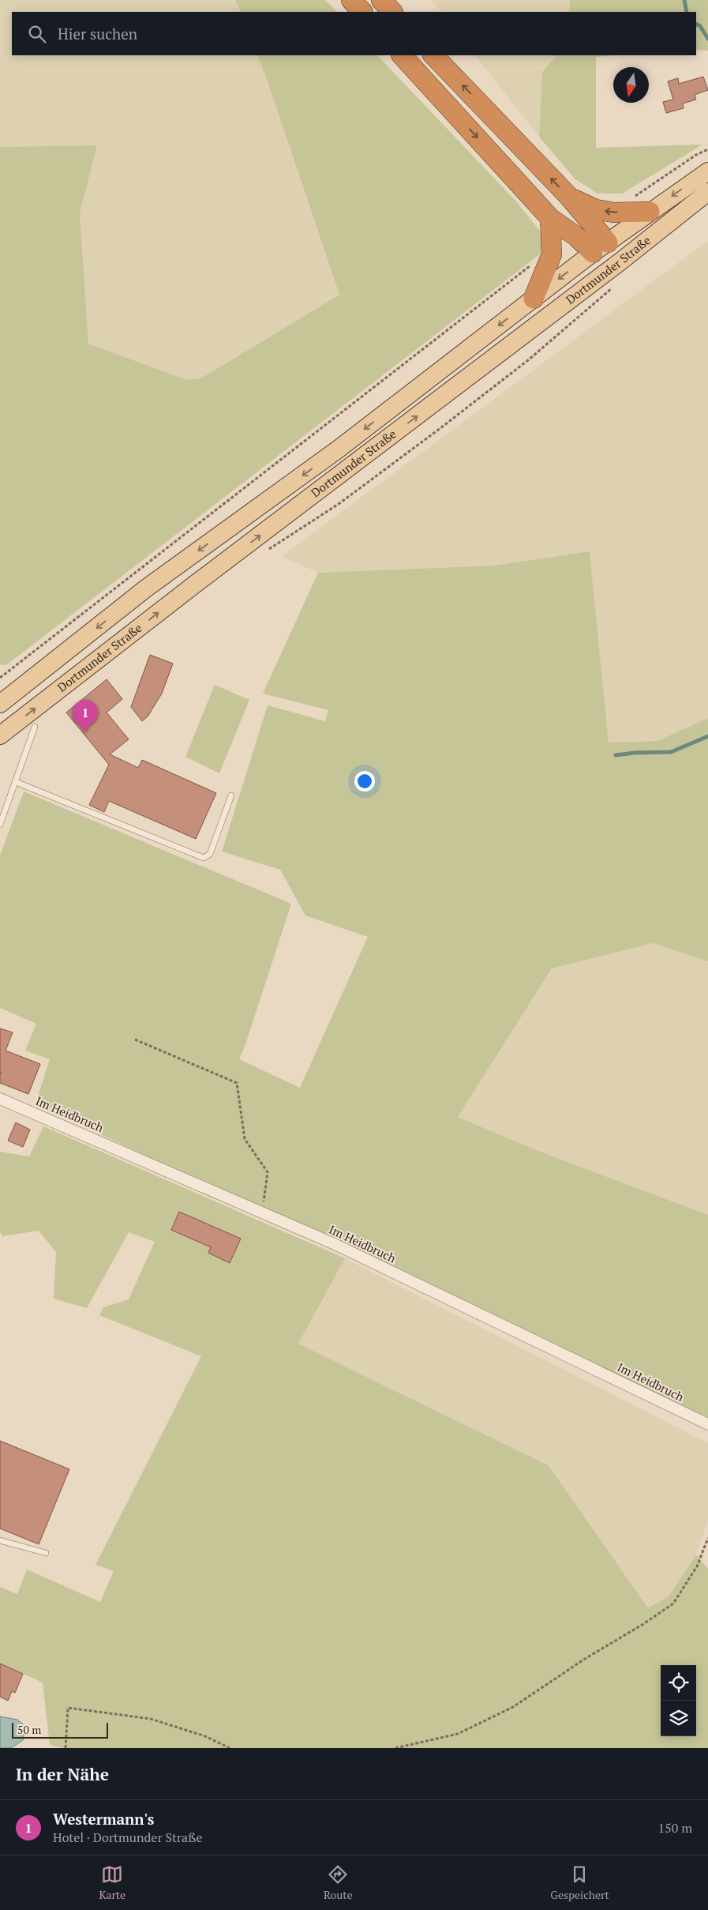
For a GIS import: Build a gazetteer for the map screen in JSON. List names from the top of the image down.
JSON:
{
  "streets": {
    "main road": ["Dortmunder Straße"],
    "street": ["Im Heidbruch"]
  },
  "scale_bar": "50 m",
  "north": "bottom",
  "page": {
    "search": "Hier suchen",
    "pins": "1",
    "scale": "50 m",
    "heading": "In der Nähe",
    "list": [
      {
        "mark": "1",
        "name": "Westermann's",
        "note": "Hotel · Dortmunder Straße",
        "value": "150 m"
      }
    ],
    "nav": ["Karte", "Route", "Gespeichert"]
  }
}
